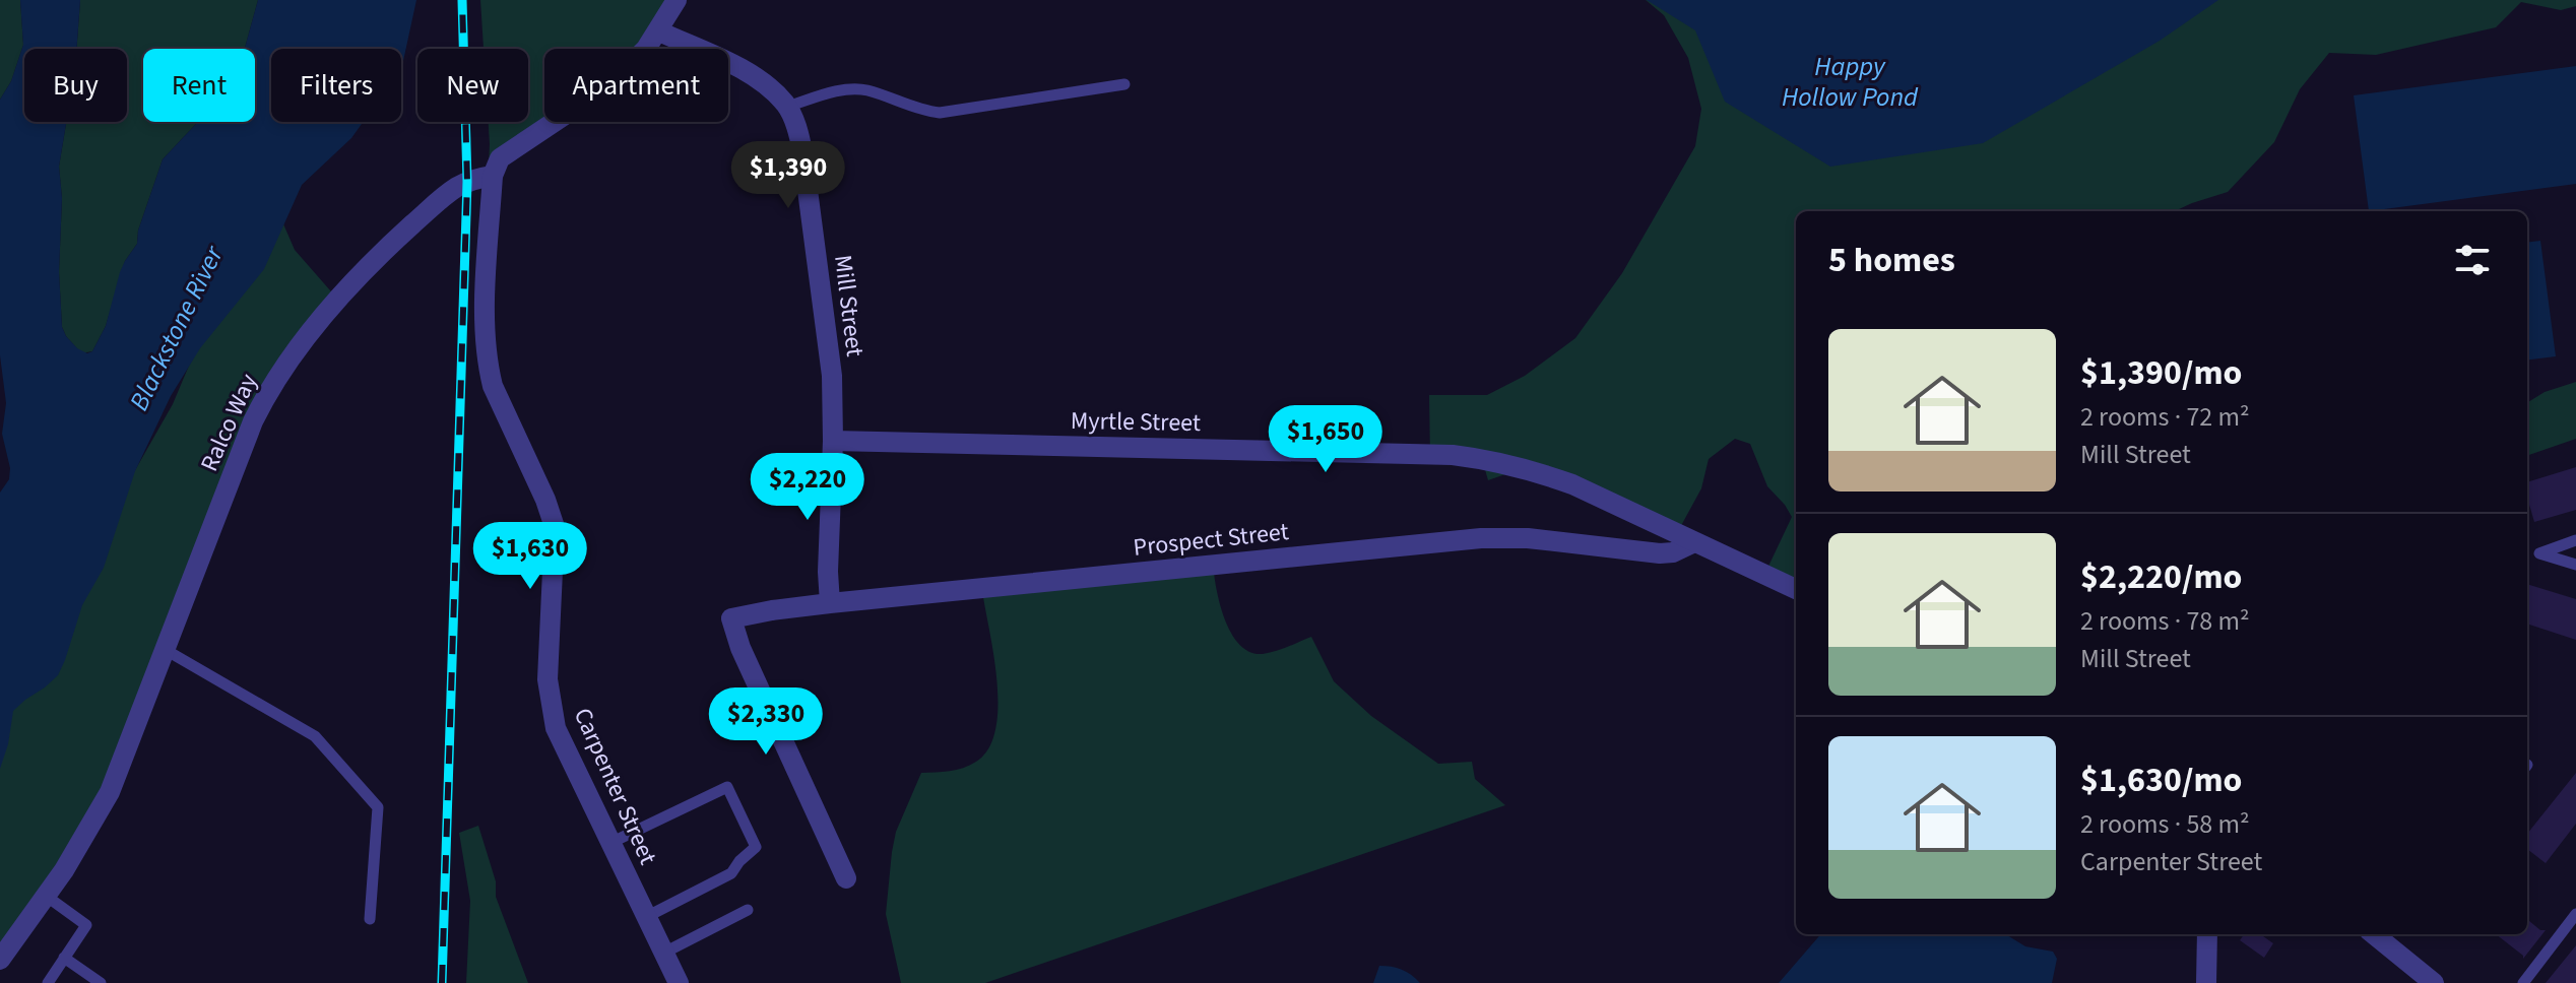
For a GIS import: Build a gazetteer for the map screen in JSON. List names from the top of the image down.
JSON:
{
  "streets": {
    "street": [
      "Mill Street",
      "Myrtle Street",
      "Ralco Way",
      "Prospect Street",
      "Carpenter Street"
    ]
  },
  "crossings": [
    ["Mill Street", "Myrtle Street"],
    ["Mill Street", "Ralco Way"],
    ["Mill Street", "Prospect Street"],
    ["Myrtle Street", "Prospect Street"],
    ["Ralco Way", "Carpenter Street"]
  ],
  "water": ["Happy Hollow Pond", "Blackstone River"],
  "page": {
    "chip": [
      "Buy",
      "Rent",
      "Filters",
      "New",
      "Apartment"
    ],
    "price": [
      "$1,390",
      "$1,650",
      "$2,220",
      "$1,630",
      "$2,330"
    ],
    "heading": "5 homes",
    "list": [
      {
        "name": "$1,390/mo",
        "note": "2 rooms · 72 m² · Mill Street"
      },
      {
        "name": "$2,220/mo",
        "note": "2 rooms · 78 m² · Mill Street"
      },
      {
        "name": "$1,630/mo",
        "note": "2 rooms · 58 m² · Carpenter Street"
      }
    ]
  }
}
